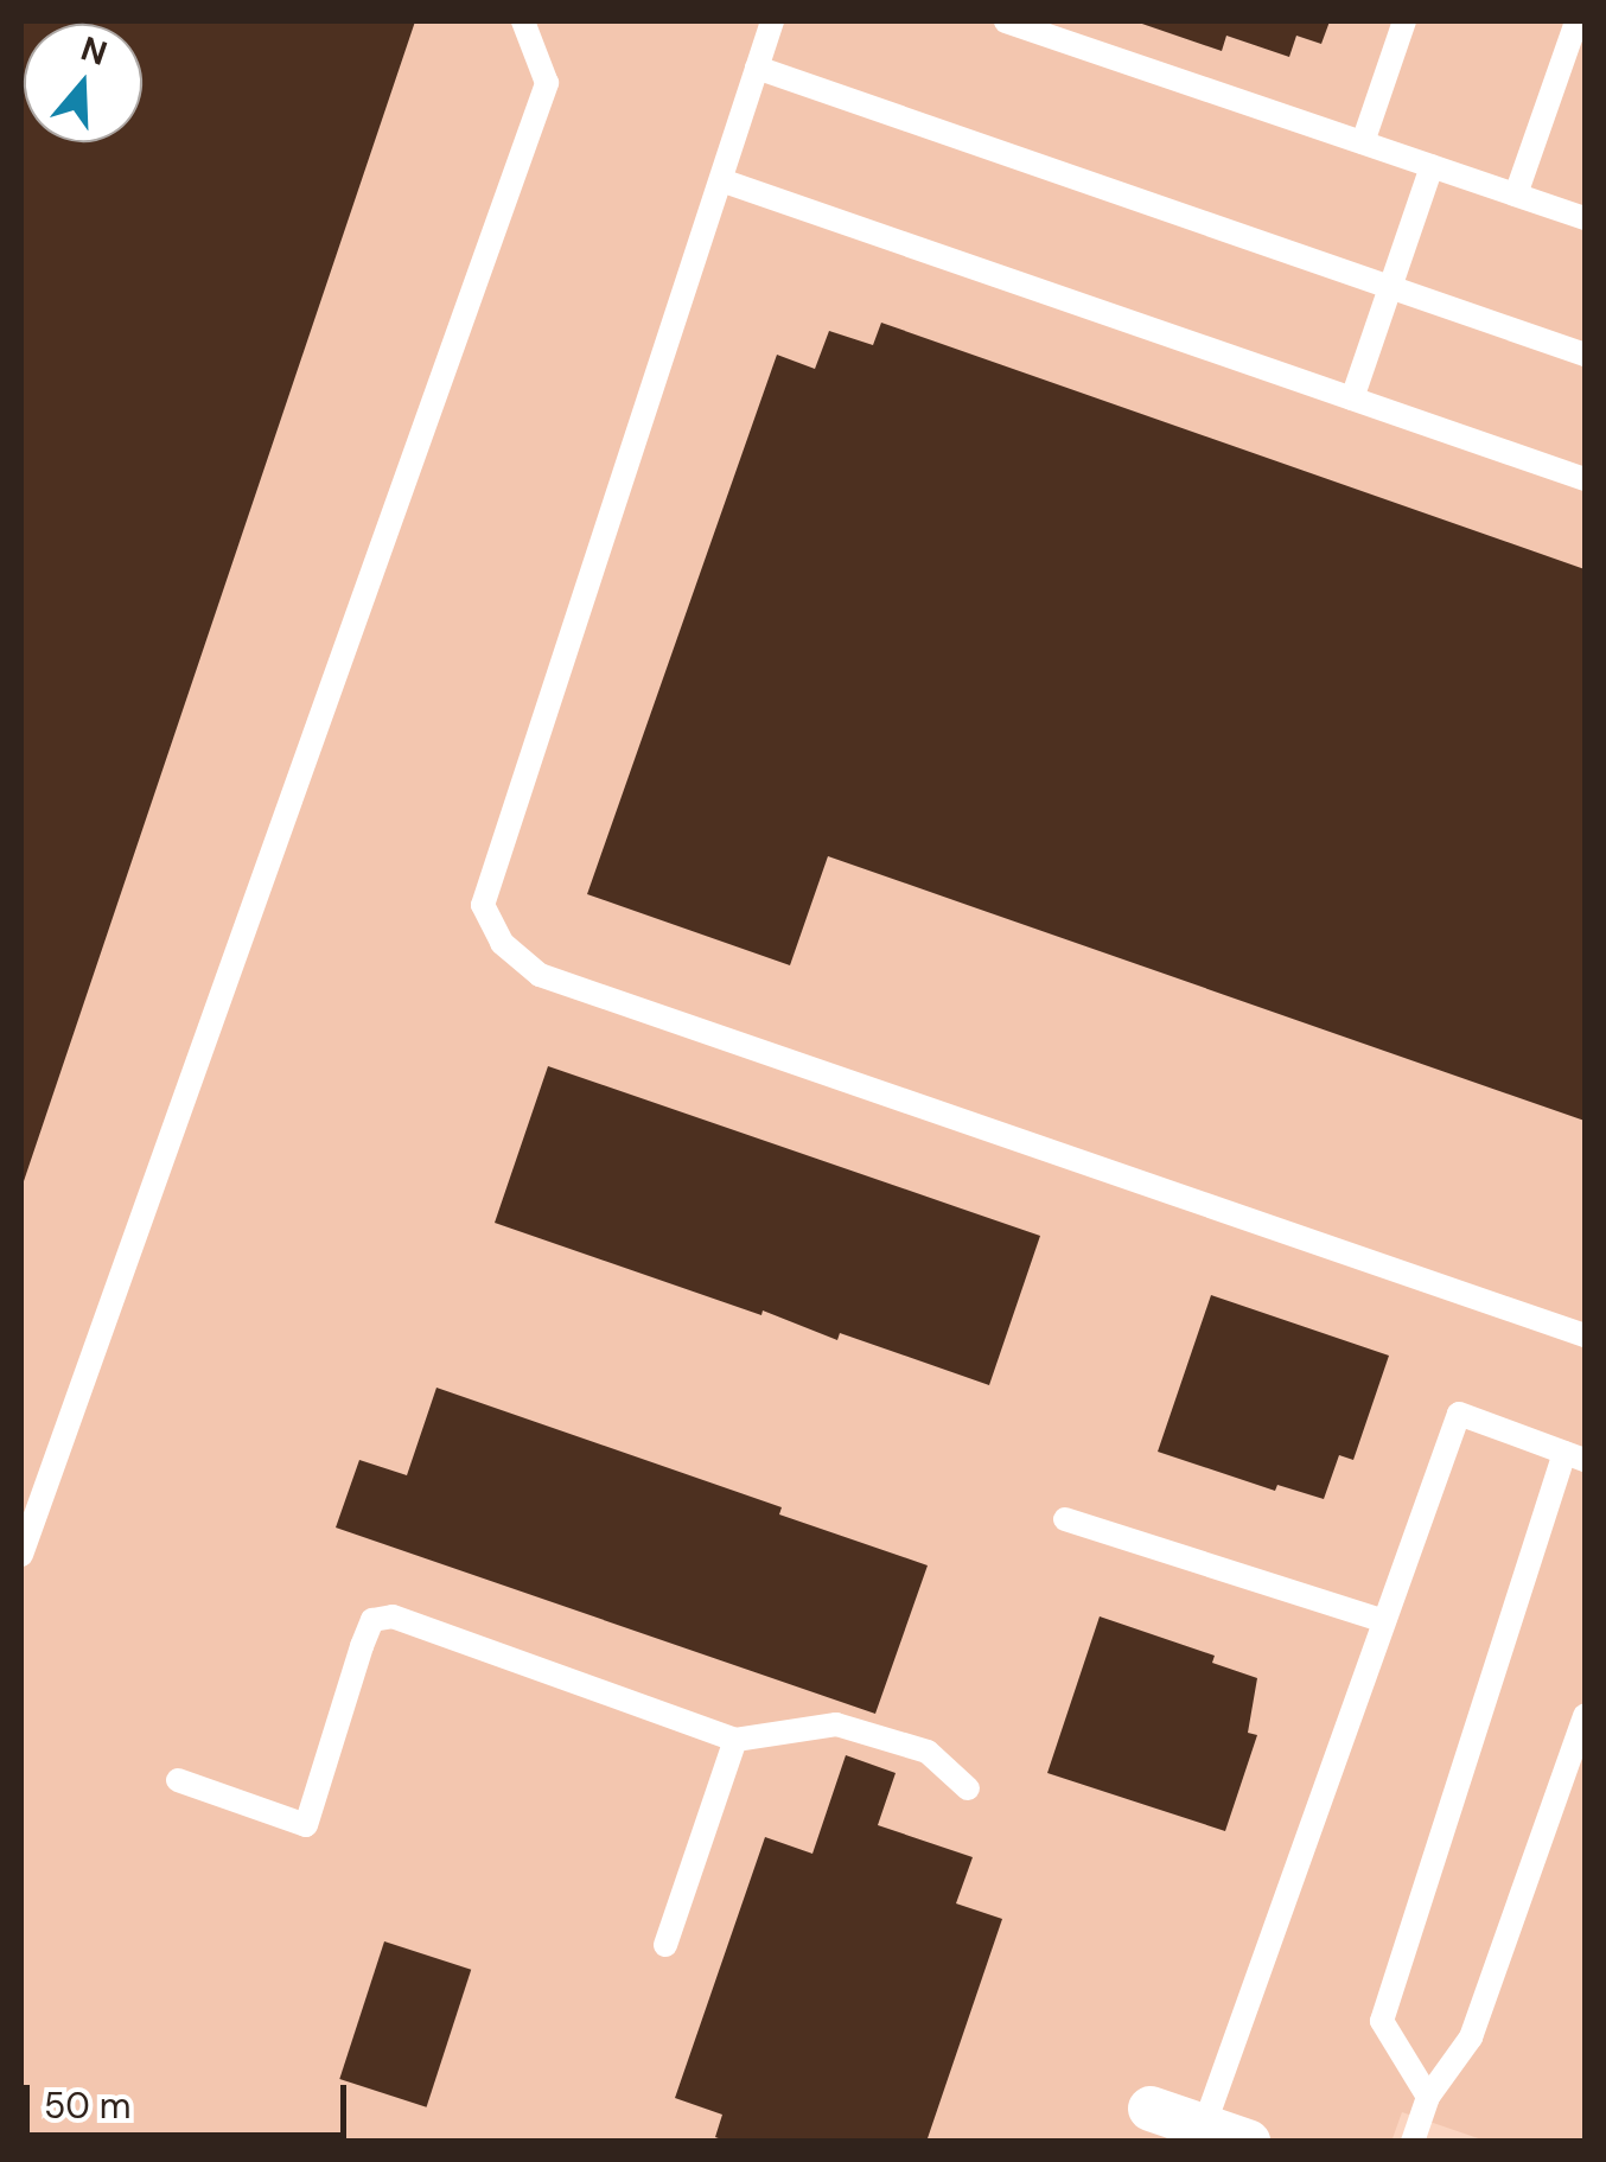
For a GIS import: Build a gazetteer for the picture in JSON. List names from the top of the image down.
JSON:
{
  "scale_bar": "50 m",
  "north": "top"
}
